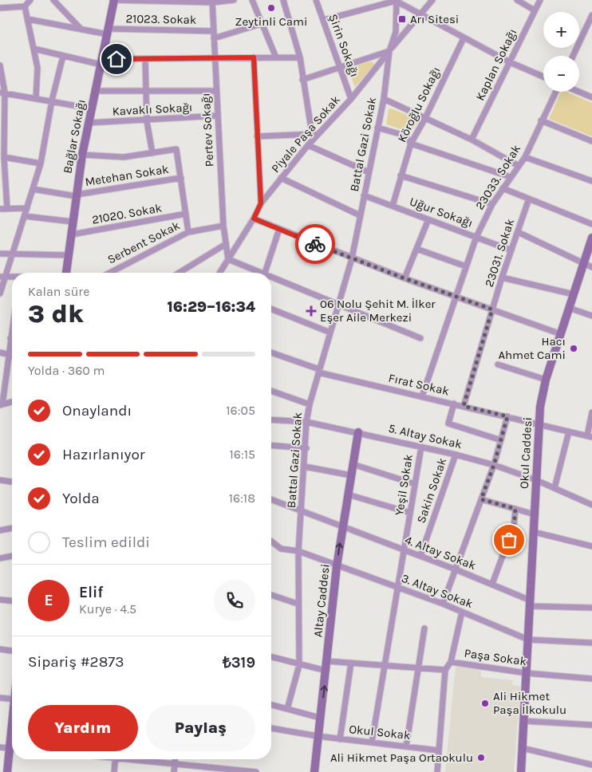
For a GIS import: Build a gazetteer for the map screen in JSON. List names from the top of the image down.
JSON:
{
  "streets": {
    "main road": ["Bağlar Sokağı", "Okul Caddesi", "Altay Caddesi"],
    "street": [
      "21023. Sokak",
      "Şirin Sokağı",
      "Kaplan Sokağı",
      "Köroğlu Sokağı",
      "Kavaklı Sokağı",
      "Pertev Sokağı",
      "Piyale Paşa Sokak",
      "Battal Gazi Sokak",
      "Metehan Sokak",
      "23033. Sokak",
      "Uğur Sokağı",
      "21020. Sokak",
      "Serbent Sokak",
      "23031. Sokak",
      "Fırat Sokak",
      "5. Altay Sokak",
      "Yeşil Sokak",
      "Sakin Sokak",
      "4. Altay Sokak",
      "3. Altay Sokak",
      "Paşa Sokak",
      "Okul Sokak"
    ]
  },
  "crossings": [
    ["21023. Sokak", "Pertev Sokağı"],
    ["21023. Sokak", "Bağlar Sokağı"],
    ["Şirin Sokağı", "Piyale Paşa Sokak"],
    ["Köroğlu Sokağı", "Uğur Sokağı"],
    ["Kavaklı Sokağı", "Pertev Sokağı"],
    ["Kavaklı Sokağı", "Bağlar Sokağı"],
    ["Pertev Sokağı", "Piyale Paşa Sokak"],
    ["Pertev Sokağı", "Serbent Sokak"],
    ["Piyale Paşa Sokak", "Battal Gazi Sokak"],
    ["Bağlar Sokağı", "Metehan Sokak"],
    ["Bağlar Sokağı", "21020. Sokak"],
    ["Battal Gazi Sokak", "Uğur Sokağı"],
    ["Battal Gazi Sokak", "Fırat Sokak"],
    ["Battal Gazi Sokak", "5. Altay Sokak"],
    ["Battal Gazi Sokak", "4. Altay Sokak"],
    ["Battal Gazi Sokak", "3. Altay Sokak"],
    ["23033. Sokak", "Uğur Sokağı"],
    ["23033. Sokak", "Fırat Sokak"],
    ["Uğur Sokağı", "23031. Sokak"],
    ["23031. Sokak", "Fırat Sokak"],
    ["Fırat Sokak", "Okul Caddesi"],
    ["5. Altay Sokak", "Okul Caddesi"],
    ["5. Altay Sokak", "Yeşil Sokak"],
    ["5. Altay Sokak", "Sakin Sokak"],
    ["5. Altay Sokak", "Altay Caddesi"],
    ["Okul Caddesi", "4. Altay Sokak"],
    ["Okul Caddesi", "3. Altay Sokak"],
    ["Okul Caddesi", "Paşa Sokak"],
    ["Yeşil Sokak", "4. Altay Sokak"],
    ["Yeşil Sokak", "3. Altay Sokak"],
    ["Yeşil Sokak", "Okul Sokak"],
    ["Sakin Sokak", "4. Altay Sokak"],
    ["4. Altay Sokak", "Altay Caddesi"],
    ["3. Altay Sokak", "Altay Caddesi"],
    ["Altay Caddesi", "Okul Sokak"]
  ],
  "places": {
    "other": [
      "Zeytinli Cami",
      "Hacı Ahmet Cami",
      "Ali Hikmet Paşa İlkokulu",
      "Ali Hikmet Paşa Ortaokulu"
    ],
    "transit": ["Arı Sitesi"],
    "health": ["06 Nolu Şehit M. İlker Eşer Aile Merkezi"]
  },
  "page": {
    "map_buttons": ["+", "−"],
    "heading": ["3 dk", "Kalan süre", "16:29–16:34"],
    "panel": [
      "Elif",
      "Kurye · 4.5",
      "Sipariş #2873",
      "₺319"
    ],
    "bar": "Yolda · 360 m",
    "list": [
      ["Onaylandı", "16:05"],
      ["Hazırlanıyor", "16:15"],
      ["Yolda", "16:18"],
      "Teslim edildi"
    ],
    "round": "E",
    "buttons": ["Yardım", "Paylaş"]
  }
}
